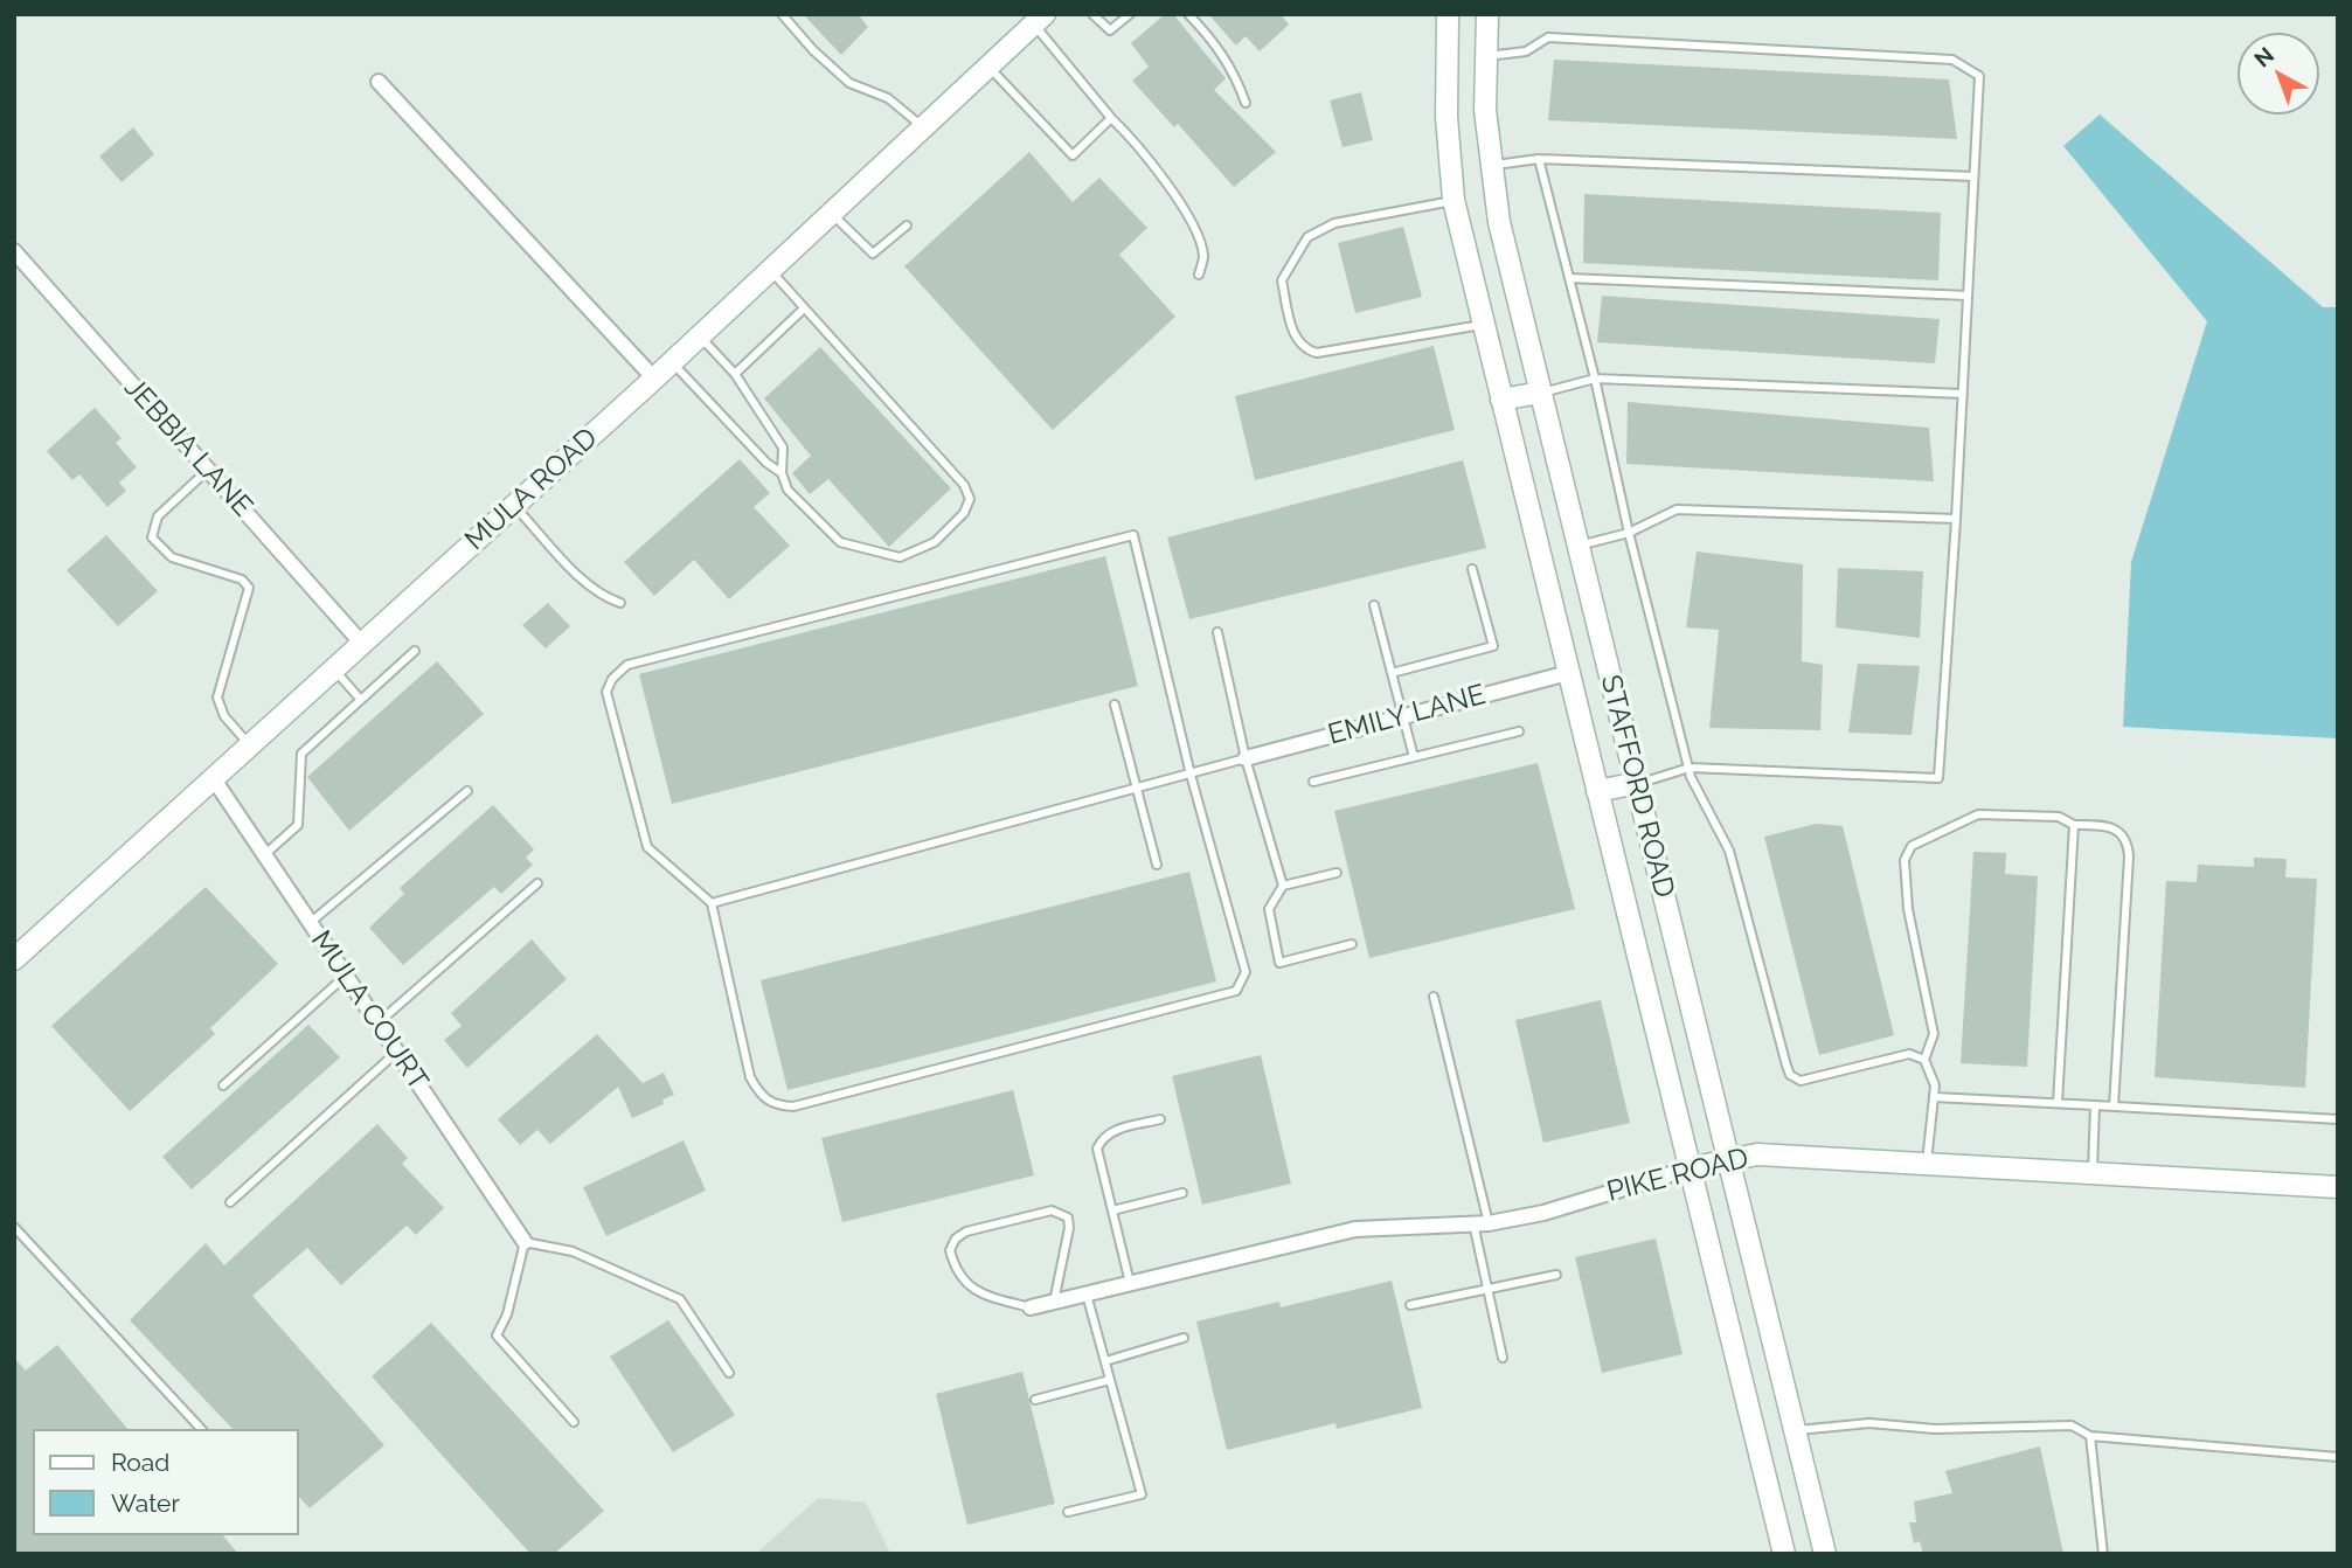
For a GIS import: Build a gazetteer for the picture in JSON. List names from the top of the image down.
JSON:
{
  "streets": {
    "main road": ["MULA ROAD", "STAFFORD ROAD", "PIKE ROAD"],
    "street": ["JEBBIA LANE", "EMILY LANE", "MULA COURT"]
  },
  "crossings": [
    ["JEBBIA LANE", "MULA ROAD"],
    ["MULA ROAD", "MULA COURT"],
    ["EMILY LANE", "STAFFORD ROAD"],
    ["STAFFORD ROAD", "PIKE ROAD"]
  ],
  "legend": ["Road", "Water"],
  "north": "top left"
}
